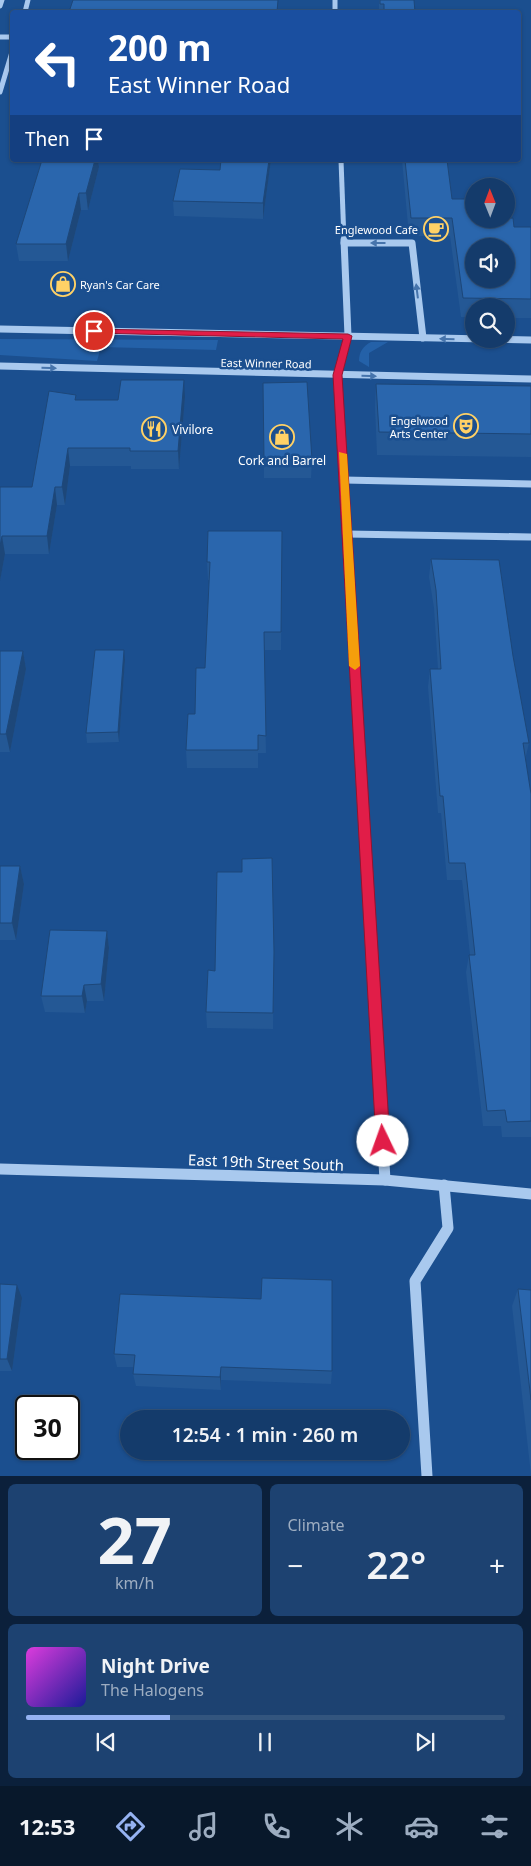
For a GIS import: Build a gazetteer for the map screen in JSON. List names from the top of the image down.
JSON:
{
  "streets": {
    "street": ["East Winner Road", "East 19th Street South"]
  },
  "places": {
    "cafe": ["Englewood Cafe"],
    "shop": ["Ryan's Car Care", "Cork and Barrel"],
    "theatre": ["Engelwood Arts Center"],
    "restaurant": ["Vivilore"]
  },
  "north": "top",
  "page": {
    "turn": ["200 m", "East Winner Road"],
    "then": "Then",
    "limit": "30",
    "trip": "12:54 · 1 min · 260 m",
    "tile": [
      ["27", "km/h"],
      "Climate"
    ],
    "heat": ["−", "22°", "+"],
    "song": ["Night Drive", "The Halogens"],
    "tabs": "12:53"
  }
}
